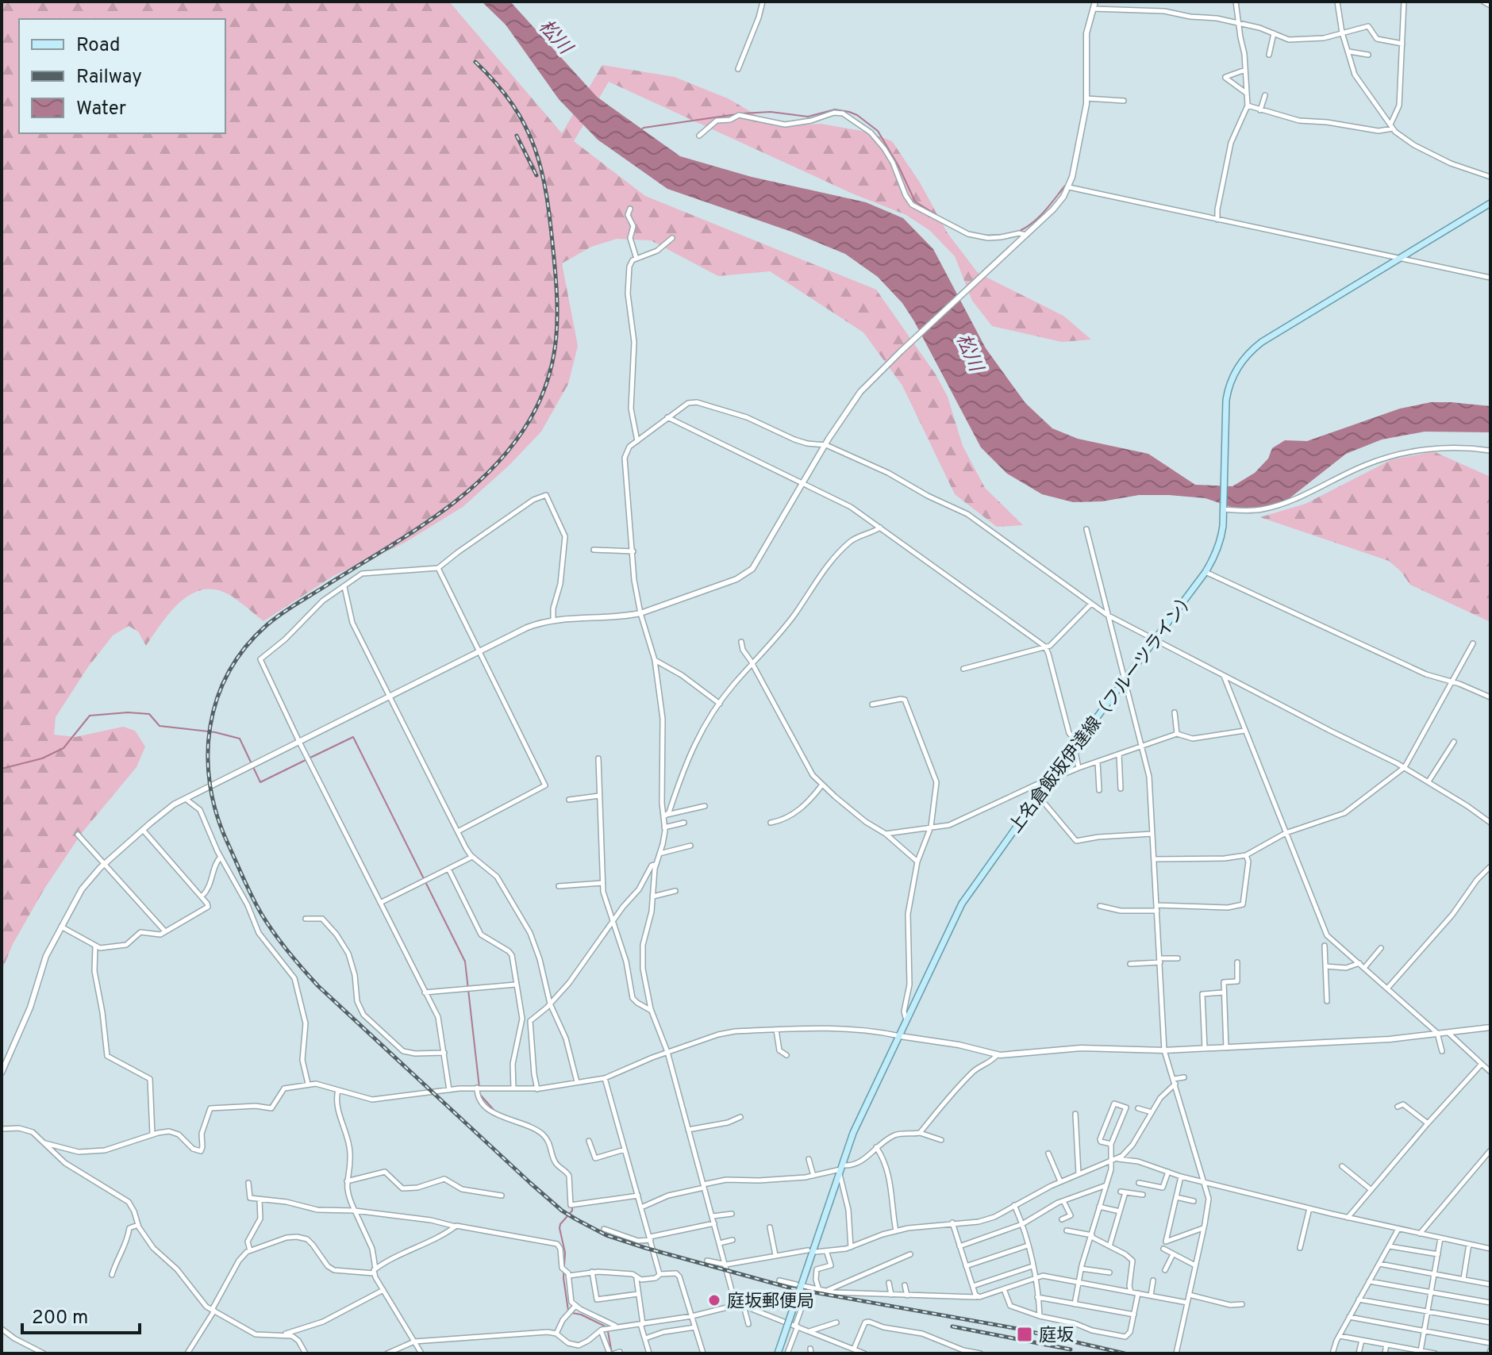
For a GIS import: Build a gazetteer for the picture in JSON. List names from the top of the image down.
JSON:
{
  "streets": {
    "main road": ["上名倉飯坂伊達線（フルーツライン）"]
  },
  "water": ["松川"],
  "places": {
    "other": ["庭坂郵便局"],
    "transit": ["庭坂"]
  },
  "legend": ["Road", "Railway", "Water"],
  "scale_bar": "200 m"
}
